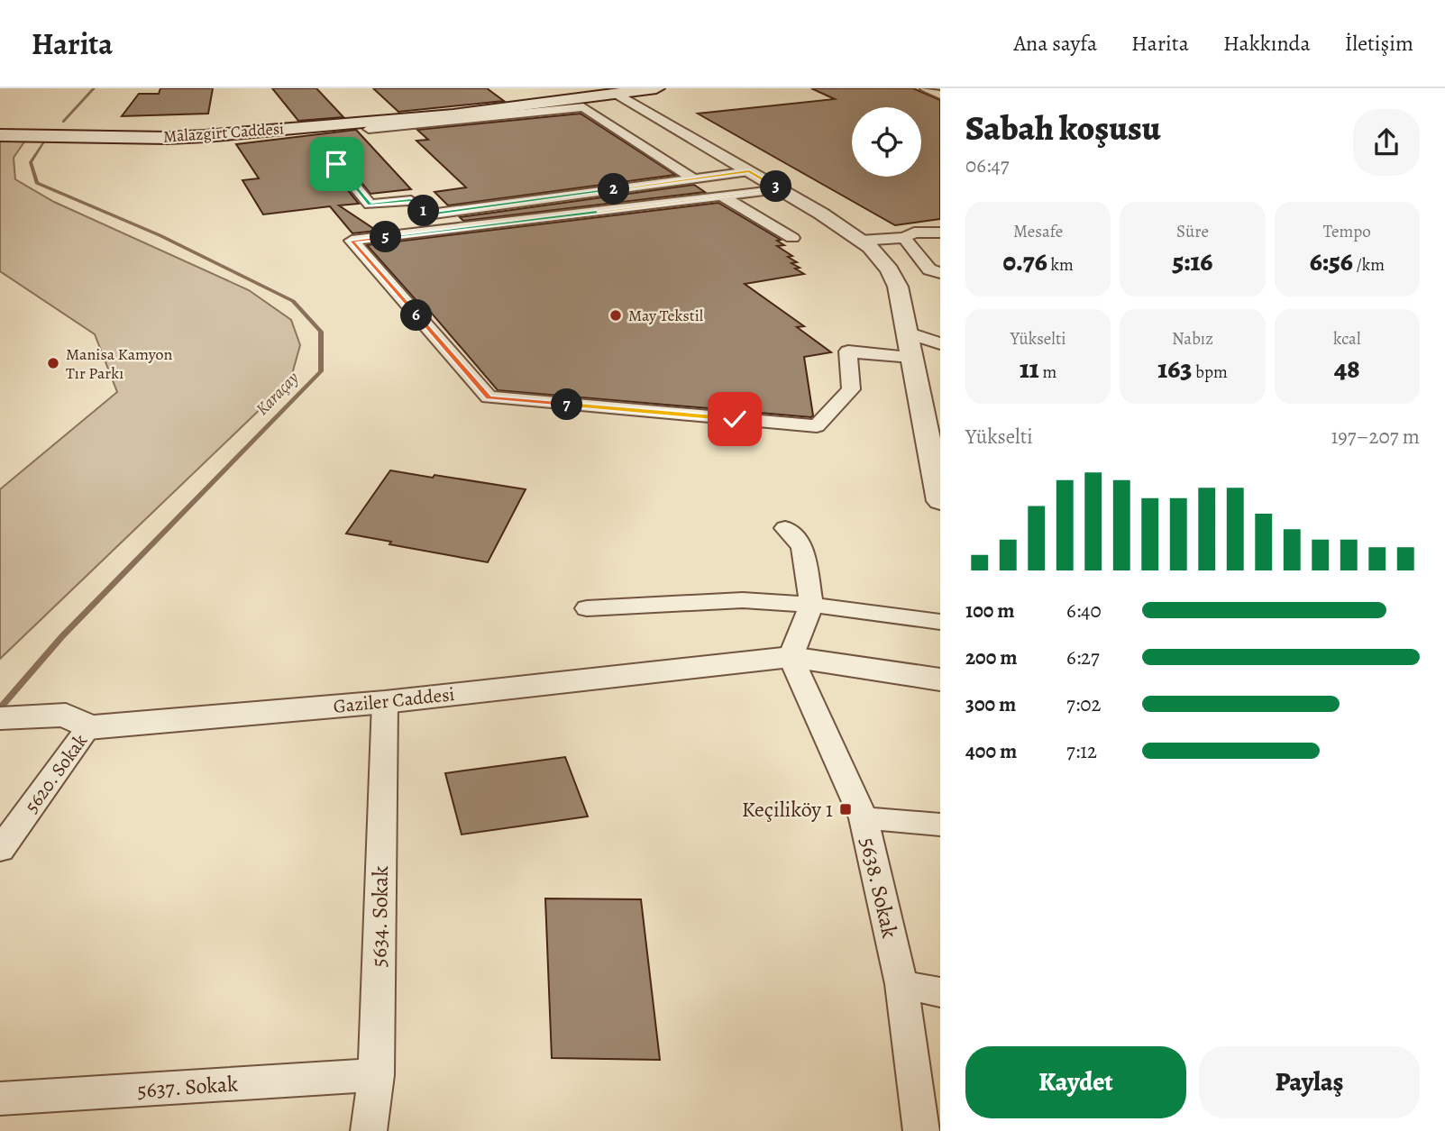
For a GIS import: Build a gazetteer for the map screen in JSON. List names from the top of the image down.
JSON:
{
  "streets": {
    "main road": ["Malazgirt Caddesi"],
    "street": [
      "Gaziler Caddesi",
      "5620. Sokak",
      "5638. Sokak",
      "5634. Sokak",
      "5637. Sokak"
    ]
  },
  "crossings": [
    ["Gaziler Caddesi", "5620. Sokak"],
    ["Gaziler Caddesi", "5638. Sokak"],
    ["Gaziler Caddesi", "5634. Sokak"],
    ["5634. Sokak", "5637. Sokak"]
  ],
  "water": ["Karaçay"],
  "places": {
    "other": ["May Tekstil", "Manisa Kamyon Tır Parkı"],
    "transit": ["Keçiliköy 1"]
  },
  "page": {
    "header": "Harita",
    "nav": [
      "Ana sayfa",
      "Harita",
      "Hakkında",
      "İletişim"
    ],
    "heading": ["Sabah koşusu", "06:47"],
    "pins": [
      "3",
      "2",
      "1",
      "5",
      "6",
      "7"
    ],
    "stats": [
      ["Mesafe", "0.76 km"],
      ["Süre", "5:16"],
      ["Tempo", "6:56 /km"],
      ["Yükselti", "11 m"],
      ["Nabız", "163 bpm"],
      ["kcal", "48"]
    ],
    "chart": ["Yükselti", "197–207 m"],
    "list": [
      {
        "name": "100 m",
        "note": "6:40"
      },
      {
        "name": "200 m",
        "note": "6:27"
      },
      {
        "name": "300 m",
        "note": "7:02"
      },
      {
        "name": "400 m",
        "note": "7:12"
      }
    ],
    "buttons": ["Kaydet", "Paylaş"]
  }
}
